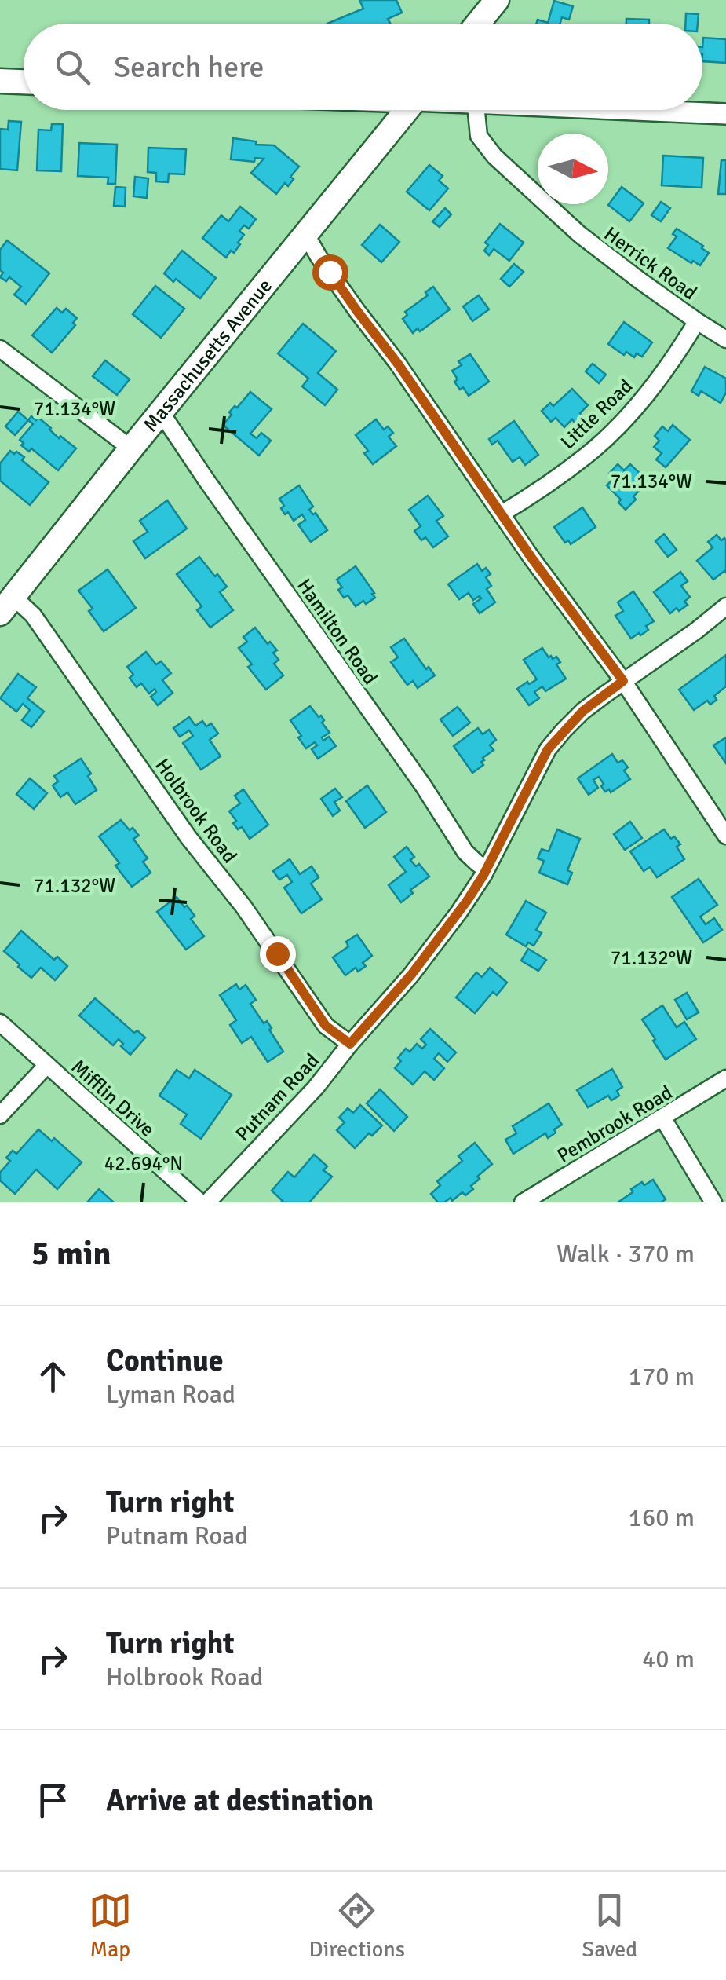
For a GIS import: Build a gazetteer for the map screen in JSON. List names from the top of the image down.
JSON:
{
  "streets": {
    "main road": ["Massachusetts Avenue"],
    "street": [
      "Herrick Road",
      "Little Road",
      "Hamilton Road",
      "Holbrook Road",
      "Putnam Road",
      "Mifflin Drive",
      "Pembrook Road"
    ]
  },
  "crossings": [
    ["Herrick Road", "Little Road"],
    ["Massachusetts Avenue", "Hamilton Road"],
    ["Massachusetts Avenue", "Holbrook Road"],
    ["Hamilton Road", "Putnam Road"],
    ["Holbrook Road", "Putnam Road"]
  ],
  "north": "right",
  "page": {
    "search": "Search here",
    "heading": ["5 min", "Walk · 370 m"],
    "list": [
      ["Continue", "Lyman Road", "170 m"],
      ["Turn right", "Putnam Road", "160 m"],
      ["Turn right", "Holbrook Road", "40 m"],
      "Arrive at destination"
    ],
    "nav": ["Map", "Directions", "Saved"]
  },
  "coordinates": ["71.134°W", "71.132°W", "42.694°N"]
}
